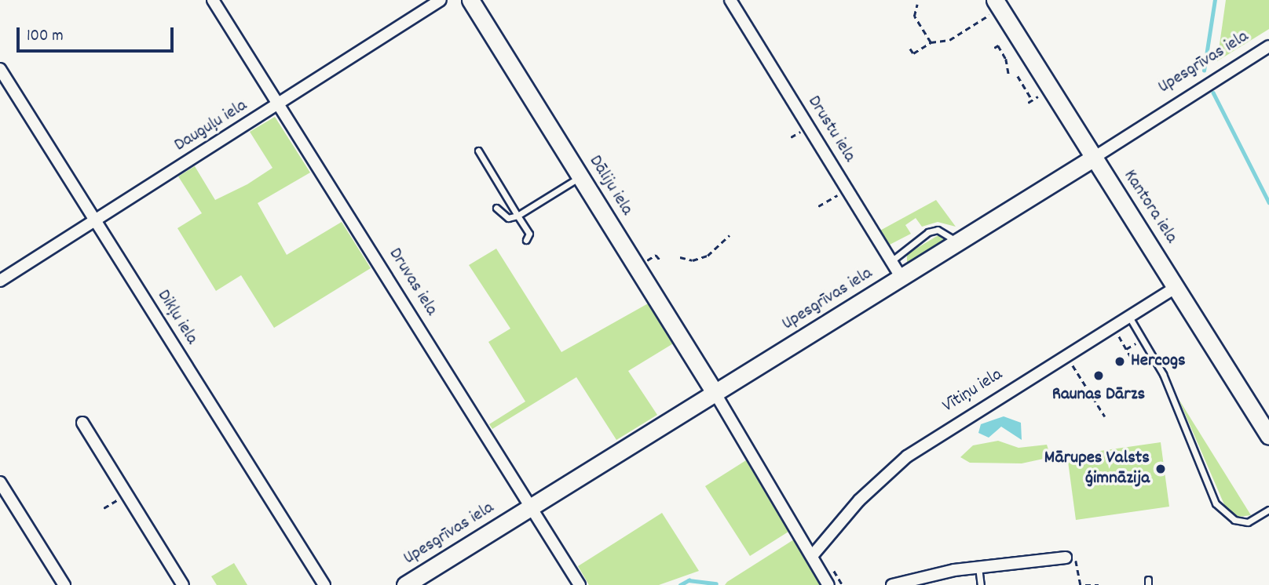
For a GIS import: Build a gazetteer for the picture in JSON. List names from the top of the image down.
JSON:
{
  "streets": {
    "street": [
      "Upesgrīvas iela",
      "Dauguļu iela",
      "Drustu iela",
      "Dāliju iela",
      "Kantora iela",
      "Druvas iela",
      "Dikļu iela",
      "Vītiņu iela"
    ]
  },
  "crossings": [
    ["Upesgrīvas iela", "Drustu iela"],
    ["Upesgrīvas iela", "Dāliju iela"],
    ["Upesgrīvas iela", "Kantora iela"],
    ["Upesgrīvas iela", "Druvas iela"],
    ["Dauguļu iela", "Druvas iela"],
    ["Dauguļu iela", "Dikļu iela"],
    ["Kantora iela", "Vītiņu iela"]
  ],
  "places": ["Hercogs", "Raunas Dārzs", "Mārupes Valsts ģimnāzija"],
  "scale_bar": "100 m"
}
